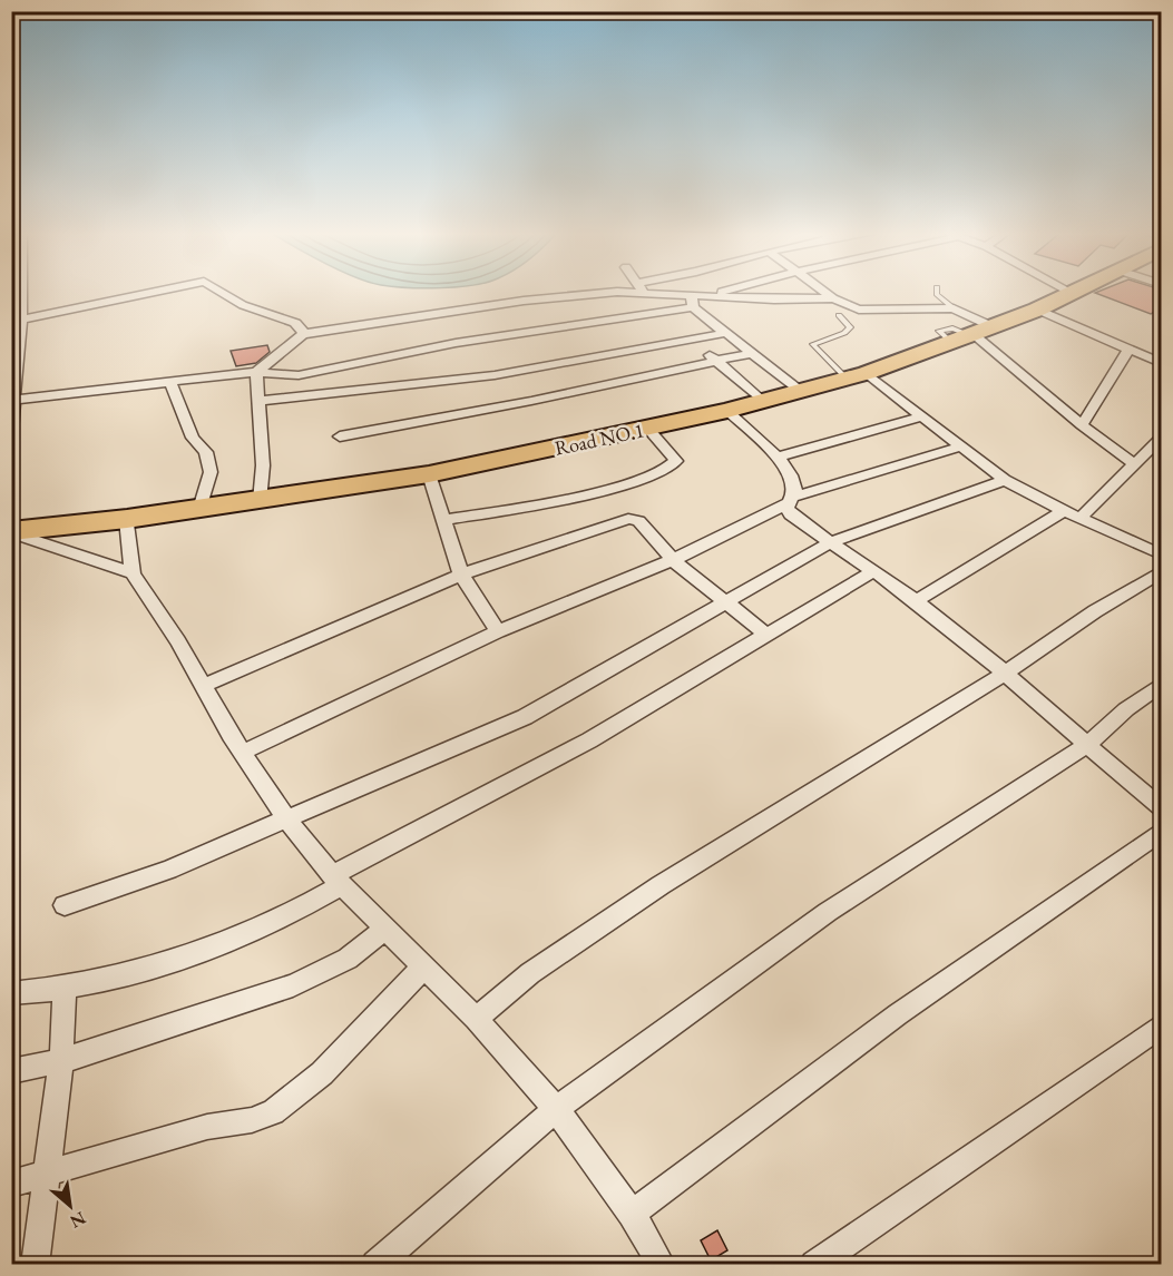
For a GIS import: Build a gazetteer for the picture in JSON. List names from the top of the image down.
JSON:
{
  "streets": {
    "highway": ["Road NO.1"]
  },
  "north": "bottom right"
}
